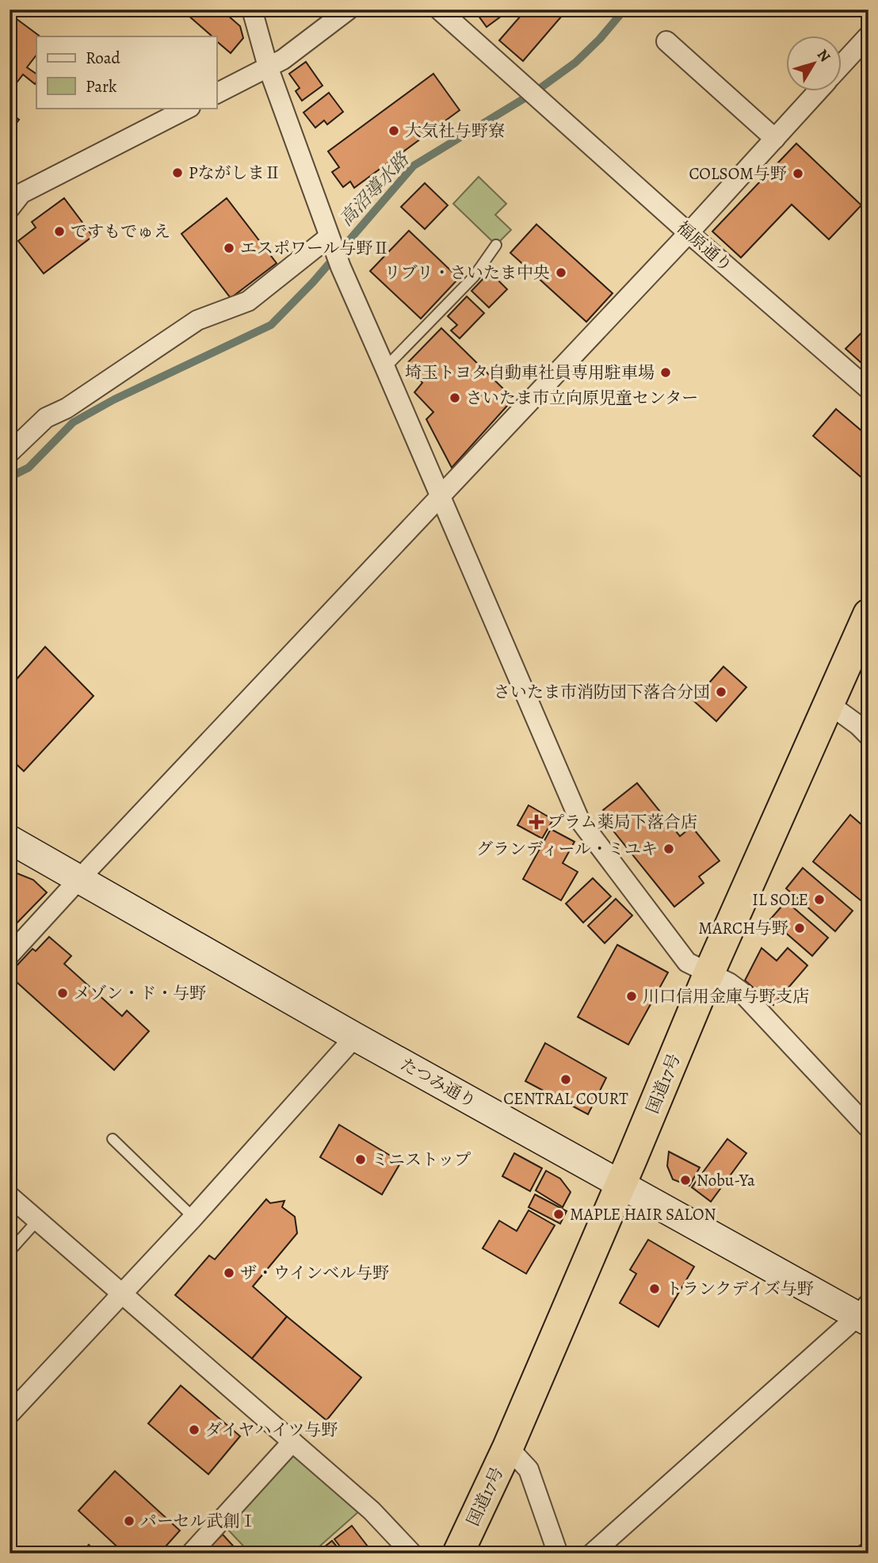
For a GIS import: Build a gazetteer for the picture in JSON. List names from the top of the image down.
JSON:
{
  "streets": {
    "highway": ["国道17号"],
    "street": ["福原通り", "たつみ通り"]
  },
  "crossings": [
    ["たつみ通り", "国道17号"]
  ],
  "water": ["高沼導水路"],
  "places": {
    "other": [
      "大気社与野寮",
      "PながしまⅡ",
      "COLSOM与野",
      "ですもでゅえ",
      "エスポワール与野Ⅱ",
      "リブリ・さいたま中央",
      "埼玉トヨタ自動車社員専用駐車場",
      "さいたま市立向原児童センター",
      "さいたま市消防団下落合分団",
      "グランディール・ミユキ",
      "IL SOLE",
      "MARCH与野",
      "メゾン・ド・与野",
      "川口信用金庫与野支店",
      "CENTRAL COURT",
      "ミニストップ",
      "Nobu-Ya",
      "MAPLE HAIR SALON",
      "ザ・ウインベル与野",
      "トランクデイズ与野",
      "ダイヤハイツ与野",
      "パーセル武創Ⅰ"
    ],
    "health": ["プラム薬局下落合店"]
  },
  "legend": ["Road", "Park"],
  "north": "top right"
}
